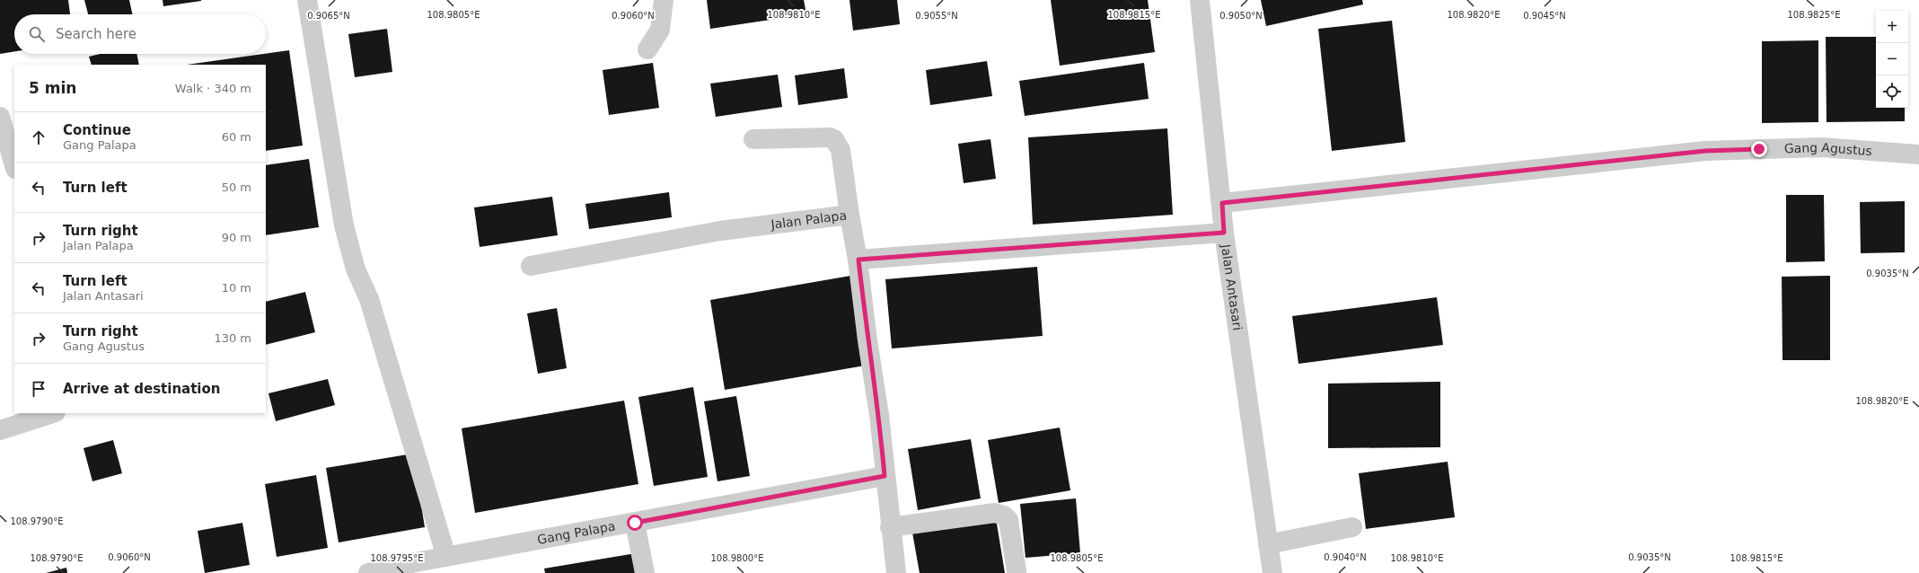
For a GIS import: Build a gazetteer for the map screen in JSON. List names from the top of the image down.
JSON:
{
  "streets": {
    "street": [
      "Gang Agustus",
      "Jalan Palapa",
      "Jalan Antasari",
      "Gang Palapa"
    ]
  },
  "crossings": [
    ["Gang Agustus", "Jalan Antasari"],
    ["Jalan Palapa", "Gang Palapa"]
  ],
  "page": {
    "map_buttons": ["+", "−"],
    "search": "Search here",
    "heading": ["5 min", "Walk · 340 m"],
    "list": [
      ["Continue", "Gang Palapa", "60 m"],
      ["Turn left", "50 m"],
      ["Turn right", "Jalan Palapa", "90 m"],
      ["Turn left", "Jalan Antasari", "10 m"],
      ["Turn right", "Gang Agustus", "130 m"],
      "Arrive at destination"
    ]
  },
  "coordinates": [
    "108.9805°E",
    "108.9810°E",
    "108.9815°E",
    "108.9820°E",
    "108.9825°E",
    "0.9065°N",
    "0.9060°N",
    "0.9055°N",
    "0.9050°N",
    "0.9045°N",
    "0.9035°N",
    "108.9790°E",
    "0.9040°N",
    "108.9795°E",
    "108.9800°E"
  ]
}
